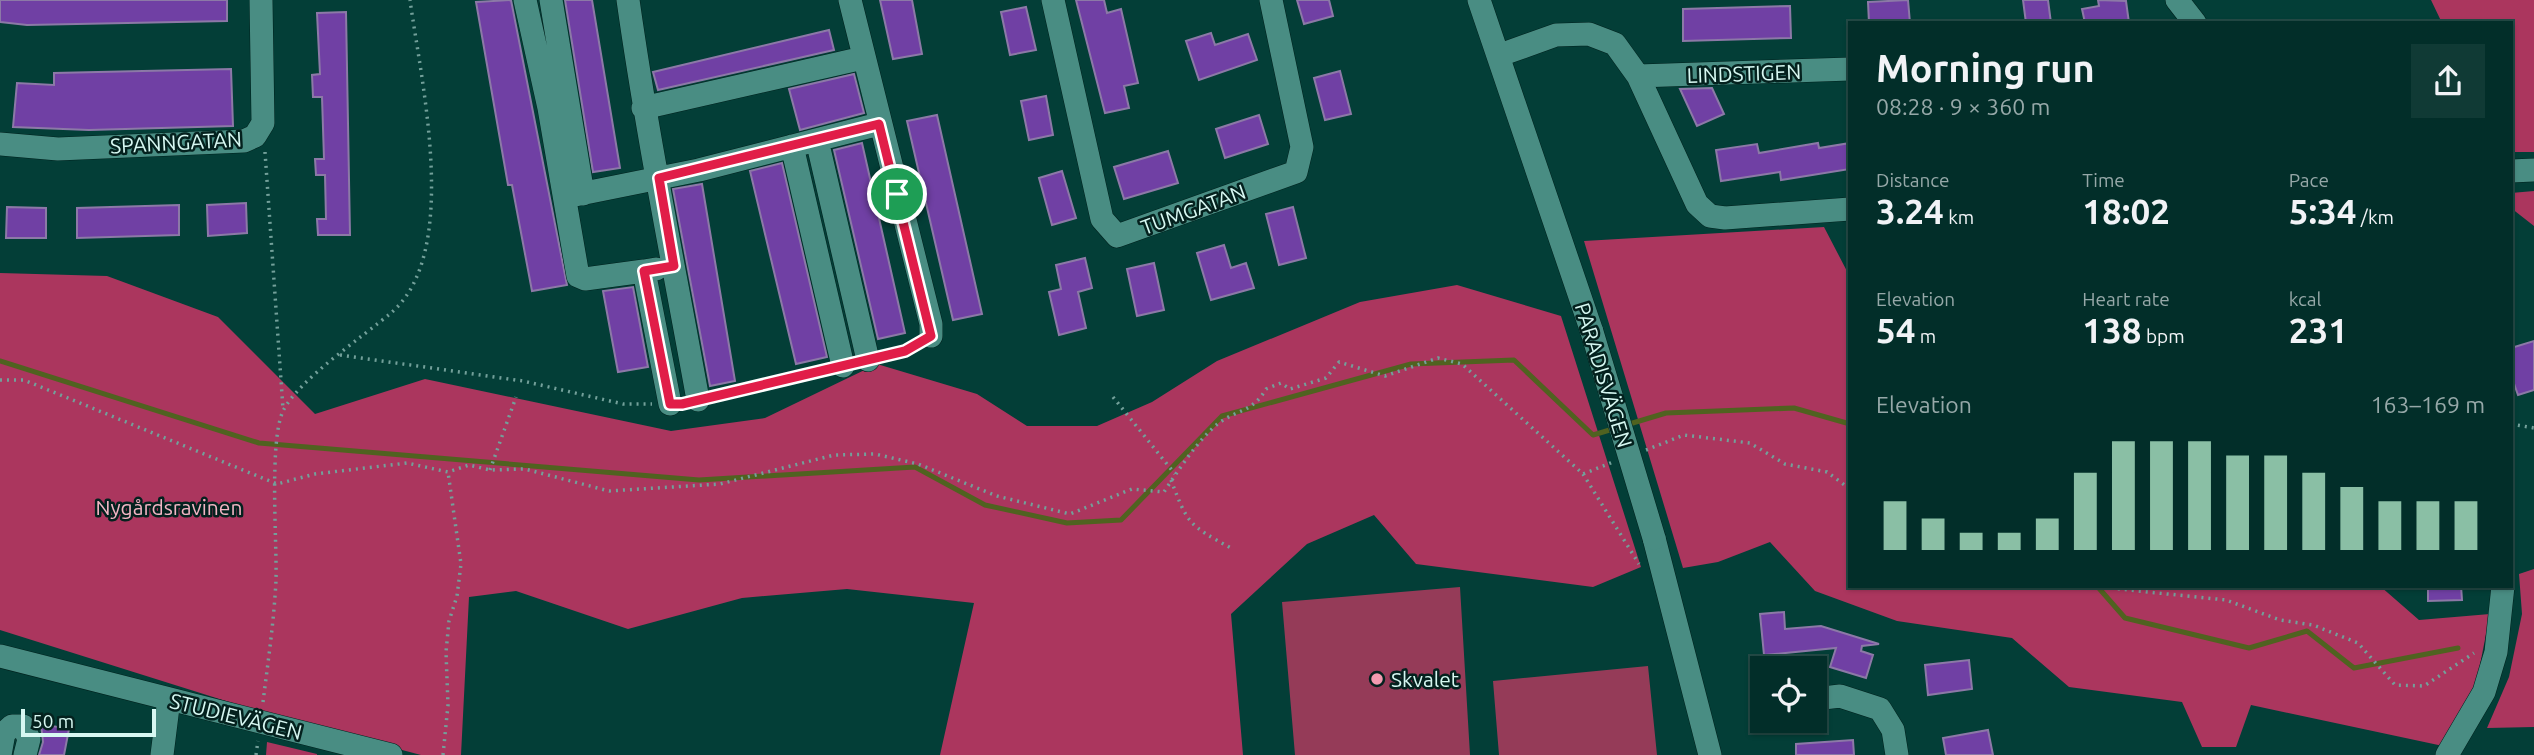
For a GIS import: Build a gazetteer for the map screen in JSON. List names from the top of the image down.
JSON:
{
  "streets": {
    "street": [
      "LINDSTIGEN",
      "SPANNGATAN",
      "TUMGATAN",
      "PARADISVÄGEN",
      "STUDIEVÄGEN"
    ]
  },
  "parks": ["Nygårdsravinen"],
  "places": ["Skvalet"],
  "scale_bar": "50 m",
  "page": {
    "heading": ["Morning run", "08:28 · 9 × 360 m"],
    "stats": [
      ["Distance", "3.24 km"],
      ["Time", "18:02"],
      ["Pace", "5:34 /km"],
      ["Elevation", "54 m"],
      ["Heart rate", "138 bpm"],
      ["kcal", "231"]
    ],
    "chart": ["Elevation", "163–169 m"],
    "scale": "50 m"
  }
}
